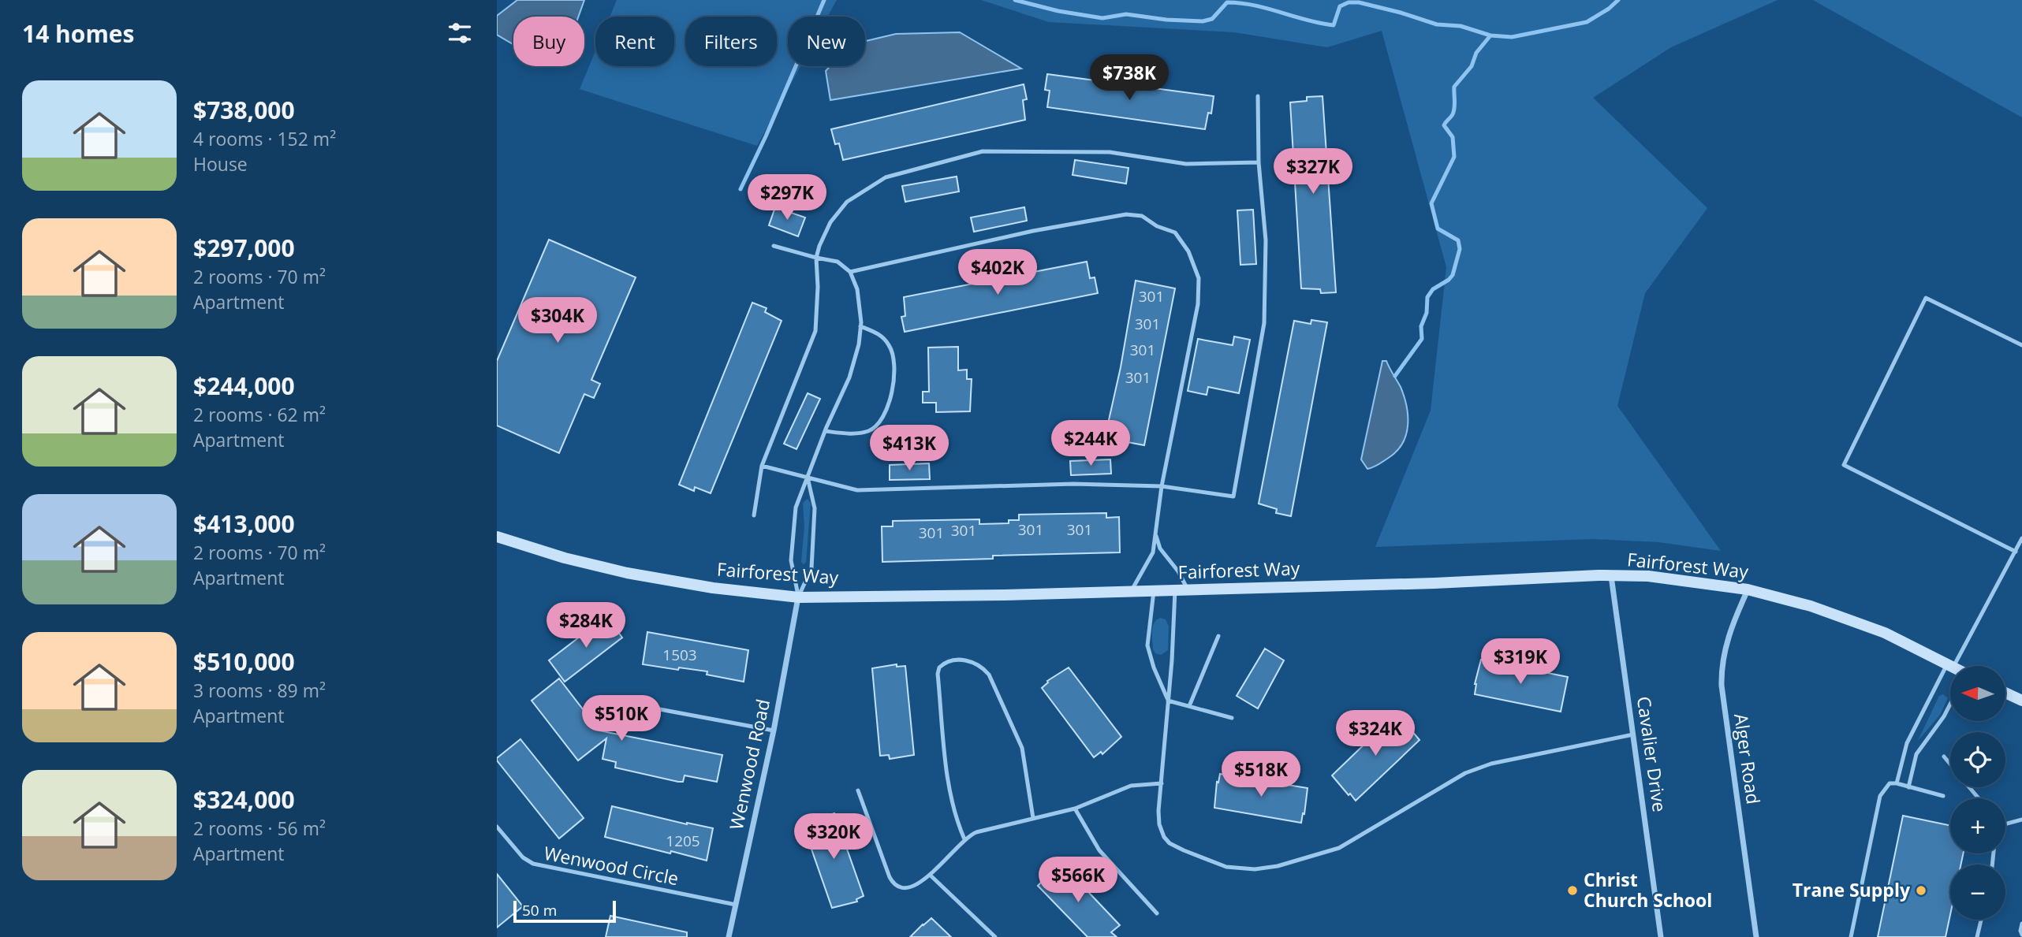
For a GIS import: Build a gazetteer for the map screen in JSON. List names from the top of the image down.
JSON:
{
  "streets": {
    "main road": ["Fairforest Way"],
    "street": ["Cavalier Drive", "Alger Road", "Wenwood Road"],
    "lane": ["Wenwood Circle"]
  },
  "crossings": [
    ["Fairforest Way", "Cavalier Drive"],
    ["Fairforest Way", "Alger Road"],
    ["Fairforest Way", "Wenwood Road"],
    ["Wenwood Road", "Wenwood Circle"]
  ],
  "places": ["Christ Church School", "Trane Supply"],
  "house_numbers": [
    "301",
    "301",
    "301",
    "301",
    "301",
    "301",
    "301",
    "301",
    "1503",
    "1205"
  ],
  "scale_bar": "50 m",
  "north": "left",
  "page": {
    "heading": "14 homes",
    "chip": [
      "Buy",
      "Rent",
      "Filters",
      "New"
    ],
    "price": [
      "$738K",
      "$327K",
      "$297K",
      "$402K",
      "$304K",
      "$244K",
      "$413K",
      "$284K",
      "$319K",
      "$510K",
      "$324K",
      "$518K",
      "$320K",
      "$566K"
    ],
    "list": [
      {
        "name": "$738,000",
        "note": "4 rooms · 152 m² · House"
      },
      {
        "name": "$297,000",
        "note": "2 rooms · 70 m² · Apartment"
      },
      {
        "name": "$244,000",
        "note": "2 rooms · 62 m² · Apartment"
      },
      {
        "name": "$413,000",
        "note": "2 rooms · 70 m² · Apartment"
      },
      {
        "name": "$510,000",
        "note": "3 rooms · 89 m² · Apartment"
      },
      {
        "name": "$324,000",
        "note": "2 rooms · 56 m² · Apartment"
      }
    ],
    "map_buttons": ["+", "−"],
    "scale": "50 m"
  }
}
